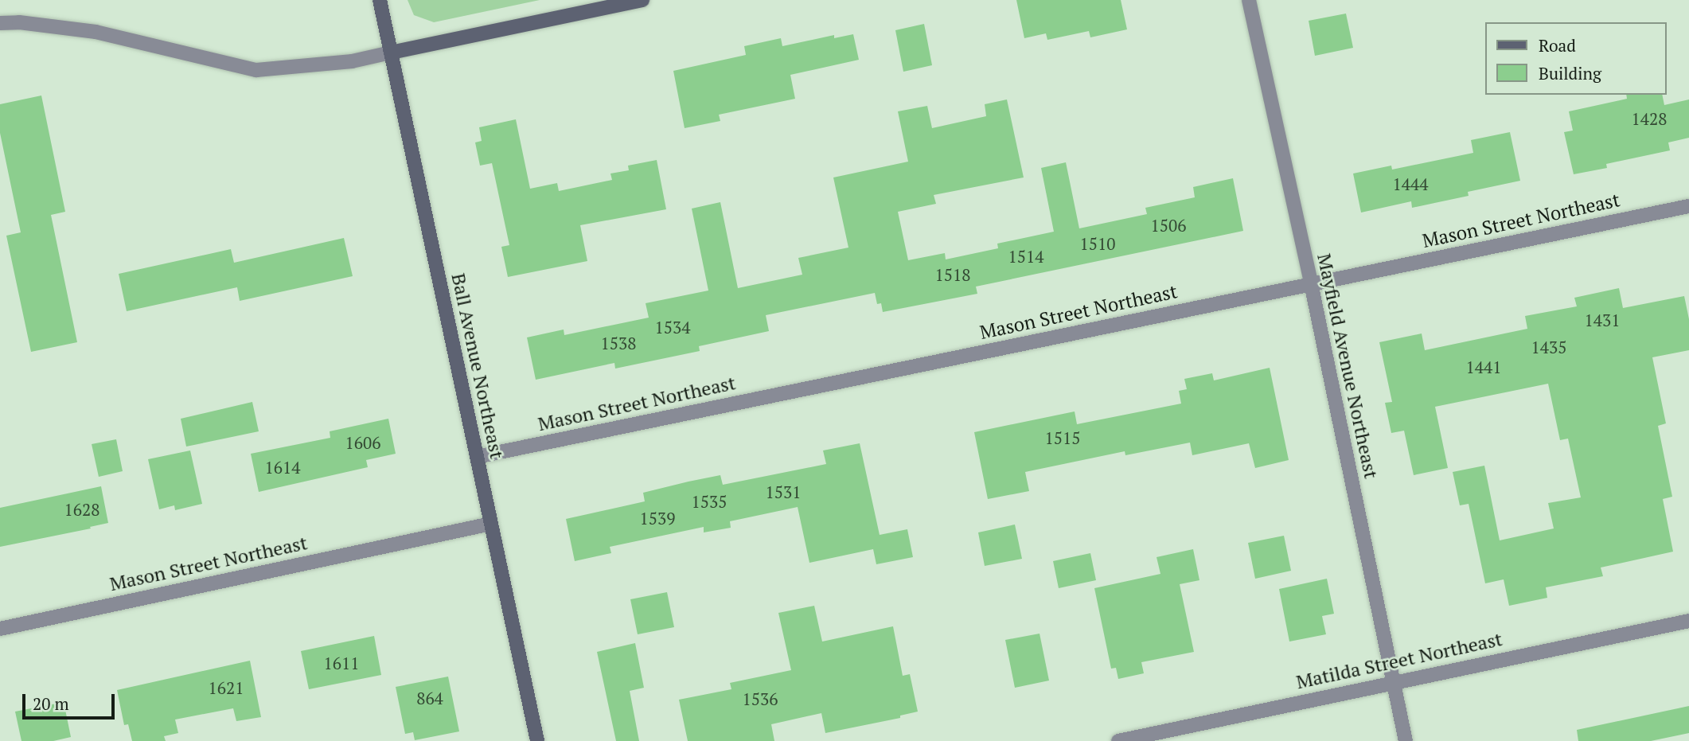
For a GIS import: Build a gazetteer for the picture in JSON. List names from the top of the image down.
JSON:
{
  "streets": {
    "street": [
      "Mason Street Northeast",
      "Ball Avenue Northeast",
      "Mayfield Avenue Northeast",
      "Matilda Street Northeast"
    ]
  },
  "crossings": [
    ["Mason Street Northeast", "Ball Avenue Northeast"],
    ["Mason Street Northeast", "Mayfield Avenue Northeast"],
    ["Mayfield Avenue Northeast", "Matilda Street Northeast"]
  ],
  "house_numbers": [
    "1428",
    "1444",
    "1506",
    "1510",
    "1514",
    "1518",
    "1431",
    "1534",
    "1538",
    "1435",
    "1441",
    "1515",
    "1606",
    "1614",
    "1531",
    "1535",
    "1628",
    "1539",
    "1611",
    "1621",
    "864",
    "1536"
  ],
  "legend": ["Road", "Building"],
  "scale_bar": "20 m"
}
